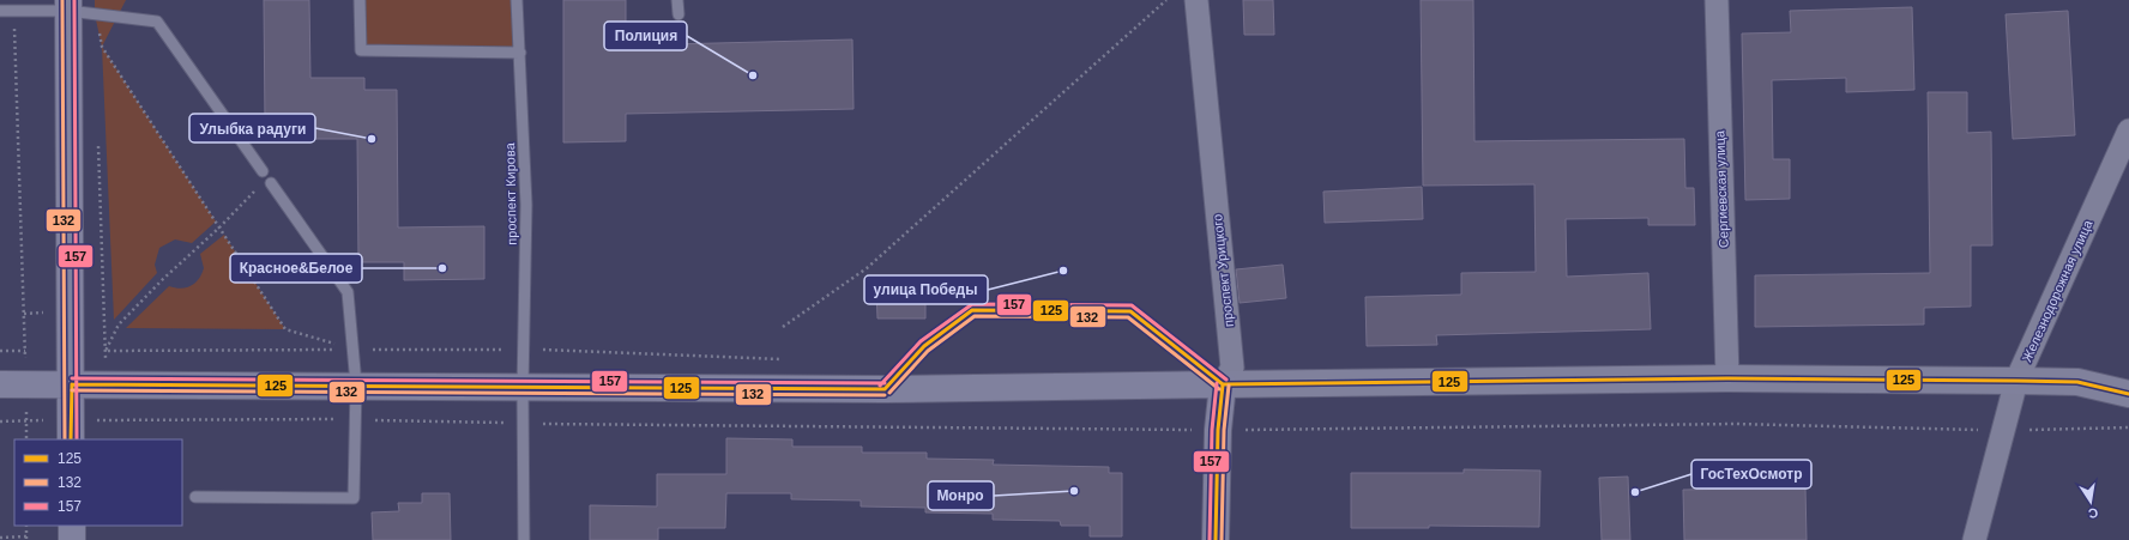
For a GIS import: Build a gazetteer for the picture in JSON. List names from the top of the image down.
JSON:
{
  "streets": {
    "main road": ["проспект Урицкого"],
    "street": ["Сергиевская улица", "Железнодорожная улица"],
    "lane": ["проспект Кирова"]
  },
  "places": [
    "Полиция",
    "Улыбка радуги",
    "Красное&Белое",
    "улица Победы",
    "Монро",
    "ГосТехОсмотр"
  ],
  "lines": ["transit line 132", "transit line 157", "transit line 125"],
  "legend": ["125", "132", "157"],
  "north": "bottom"
}
